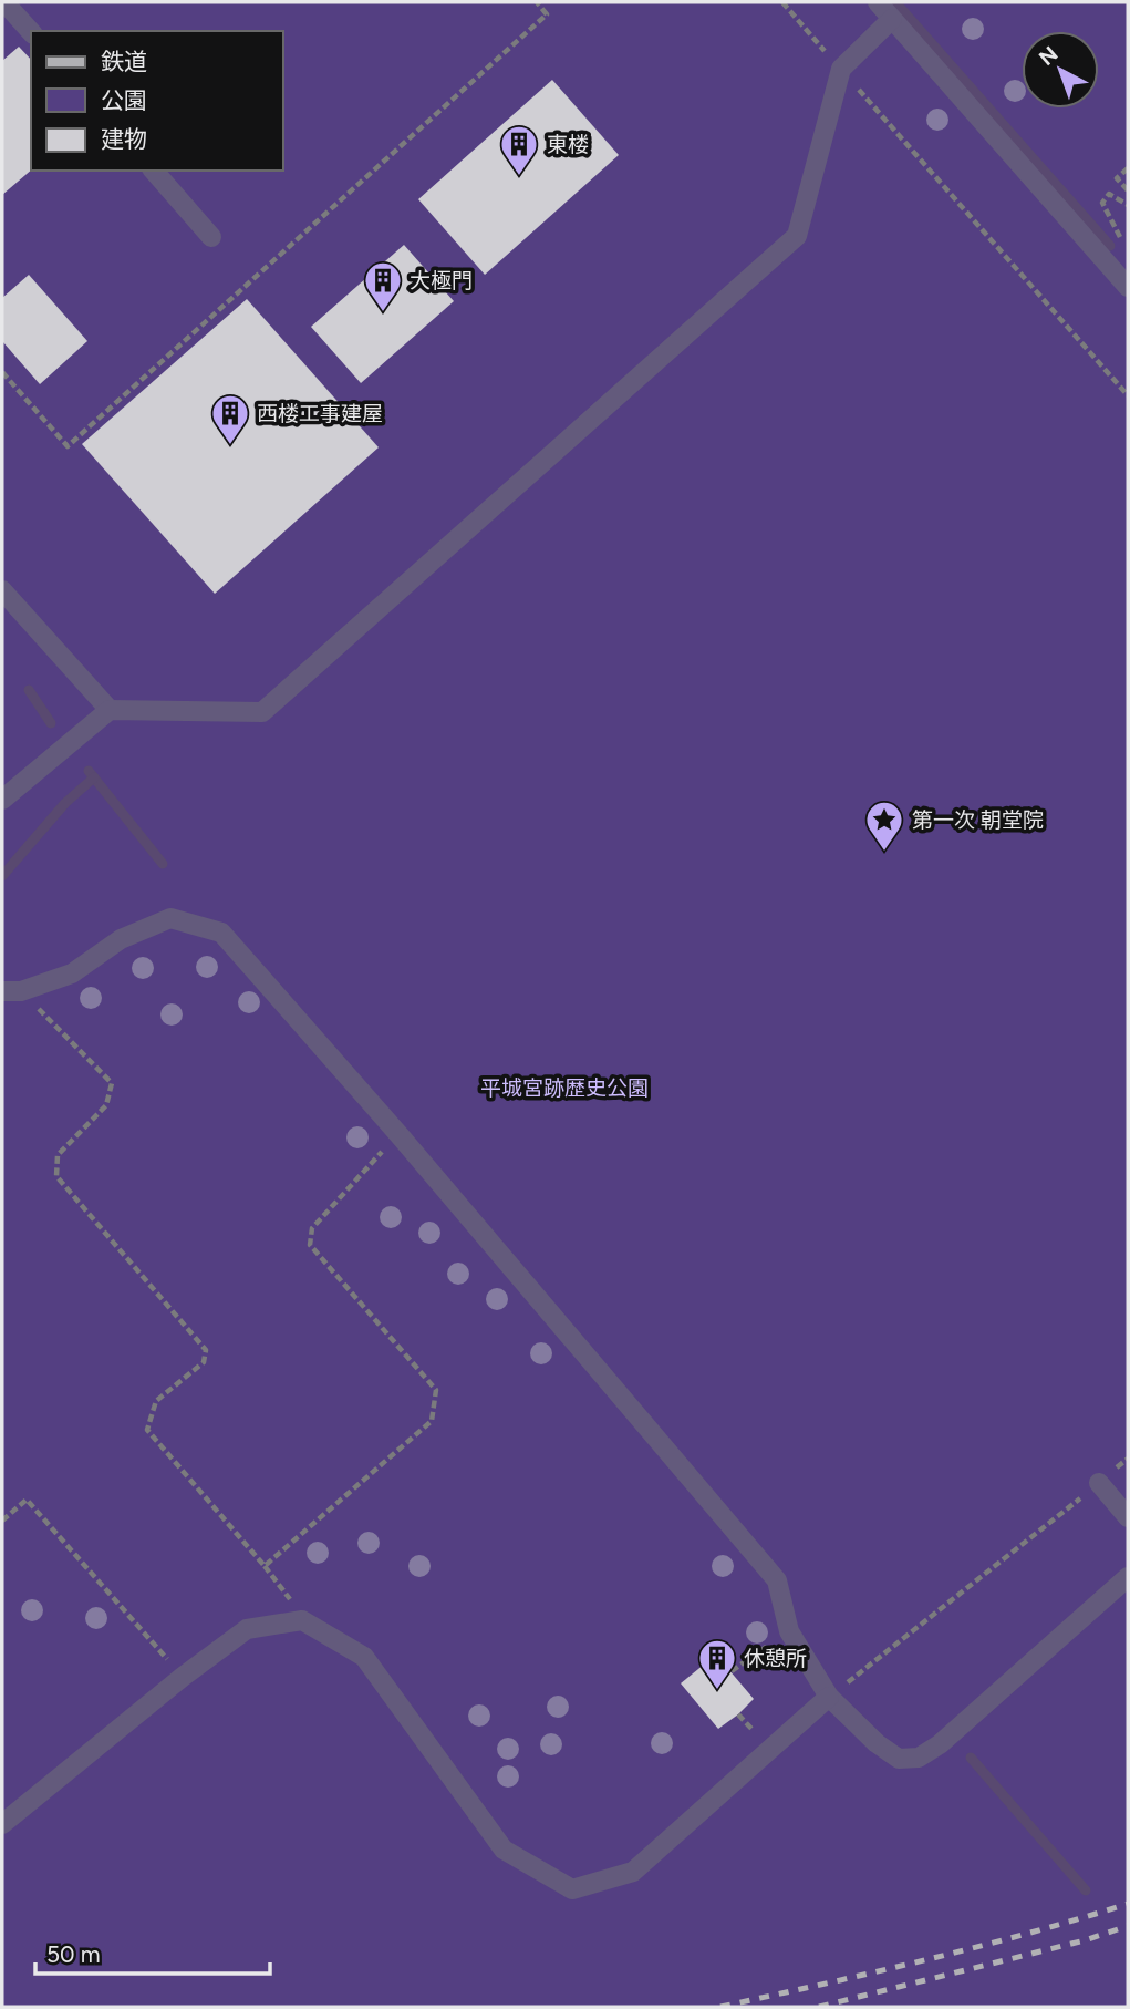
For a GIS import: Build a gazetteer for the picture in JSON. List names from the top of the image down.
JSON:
{
  "parks": ["平城宮跡歴史公園"],
  "places": {
    "building": [
      "東楼",
      "大極門",
      "西楼工事建屋",
      "休憩所"
    ],
    "place": ["第一次 朝堂院"]
  },
  "legend": ["鉄道", "公園", "建物"],
  "scale_bar": "50 m",
  "north": "top left"
}
